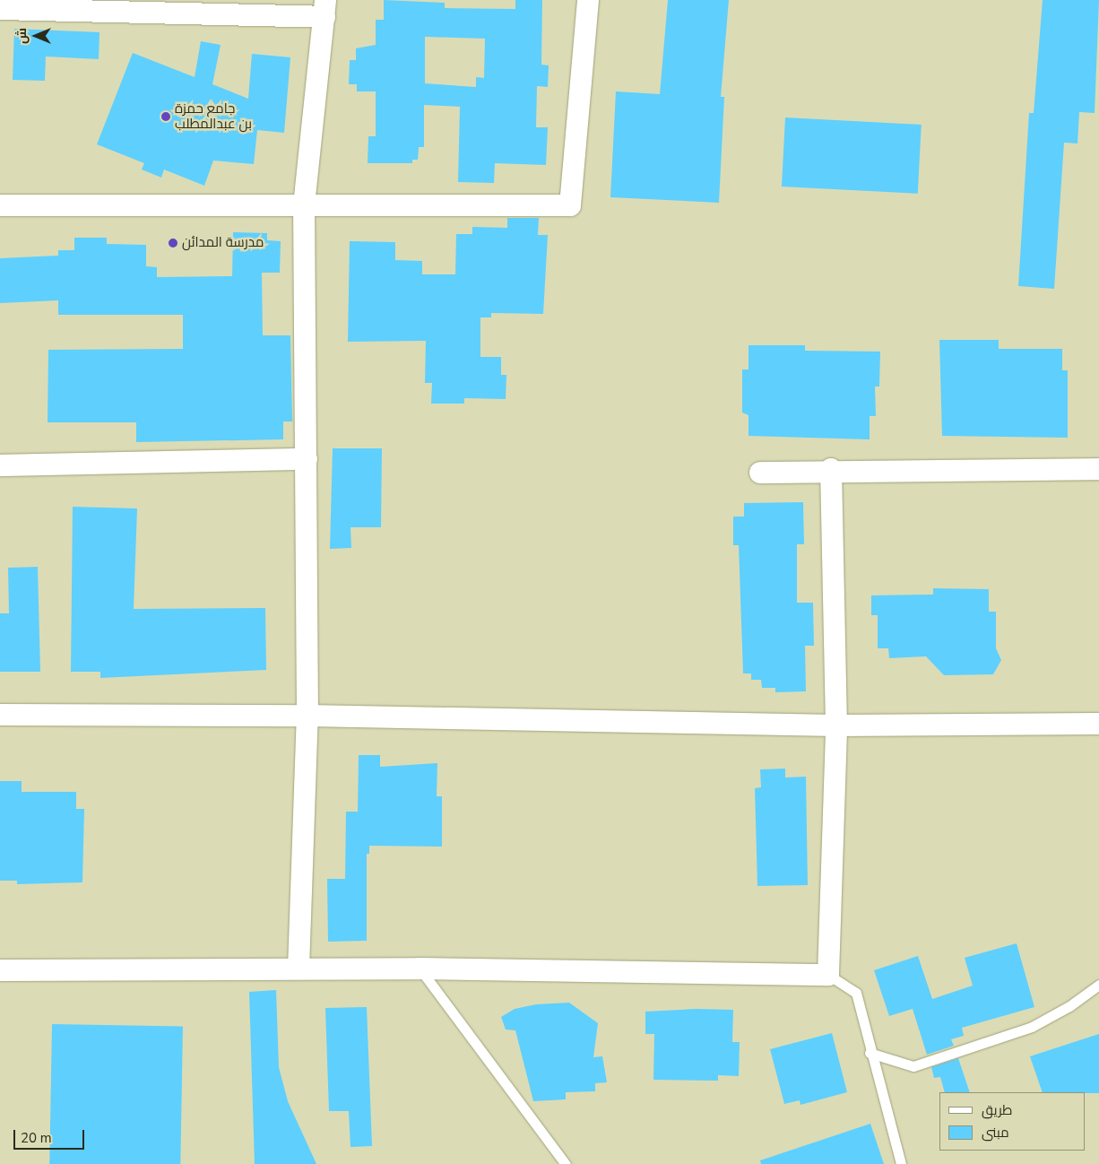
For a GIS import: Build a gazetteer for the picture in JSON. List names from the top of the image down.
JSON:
{
  "places": ["جامع حمزة بن عبدالمطلب", "مدرسة المدائن"],
  "legend": ["طريق", "مبنى"],
  "scale_bar": "20 m",
  "north": "left"
}
